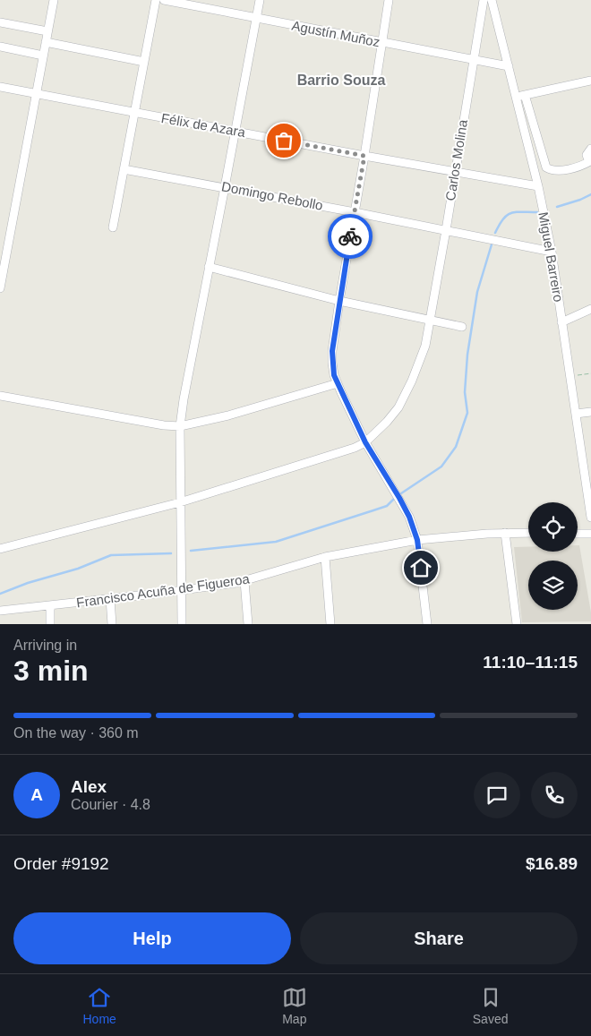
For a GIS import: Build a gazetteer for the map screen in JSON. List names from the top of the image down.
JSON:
{
  "streets": {
    "street": [
      "Agustín Muñoz",
      "Félix de Azara",
      "Carlos Molina",
      "Domingo Rebollo",
      "Miguel Barreiro",
      "Francisco Acuña de Figueroa"
    ]
  },
  "crossings": [
    ["Agustín Muñoz", "Carlos Molina"],
    ["Agustín Muñoz", "Miguel Barreiro"],
    ["Félix de Azara", "Carlos Molina"],
    ["Félix de Azara", "Miguel Barreiro"],
    ["Carlos Molina", "Domingo Rebollo"],
    ["Domingo Rebollo", "Miguel Barreiro"]
  ],
  "districts": ["Barrio Souza"],
  "page": {
    "heading": ["3 min", "Arriving in", "11:10–11:15"],
    "panel": [
      "Alex",
      "Courier · 4.8",
      "Order #9192",
      "$16.89"
    ],
    "bar": "On the way · 360 m",
    "round": "A",
    "buttons": ["Help", "Share"],
    "tabs": ["Home", "Map", "Saved"]
  }
}
